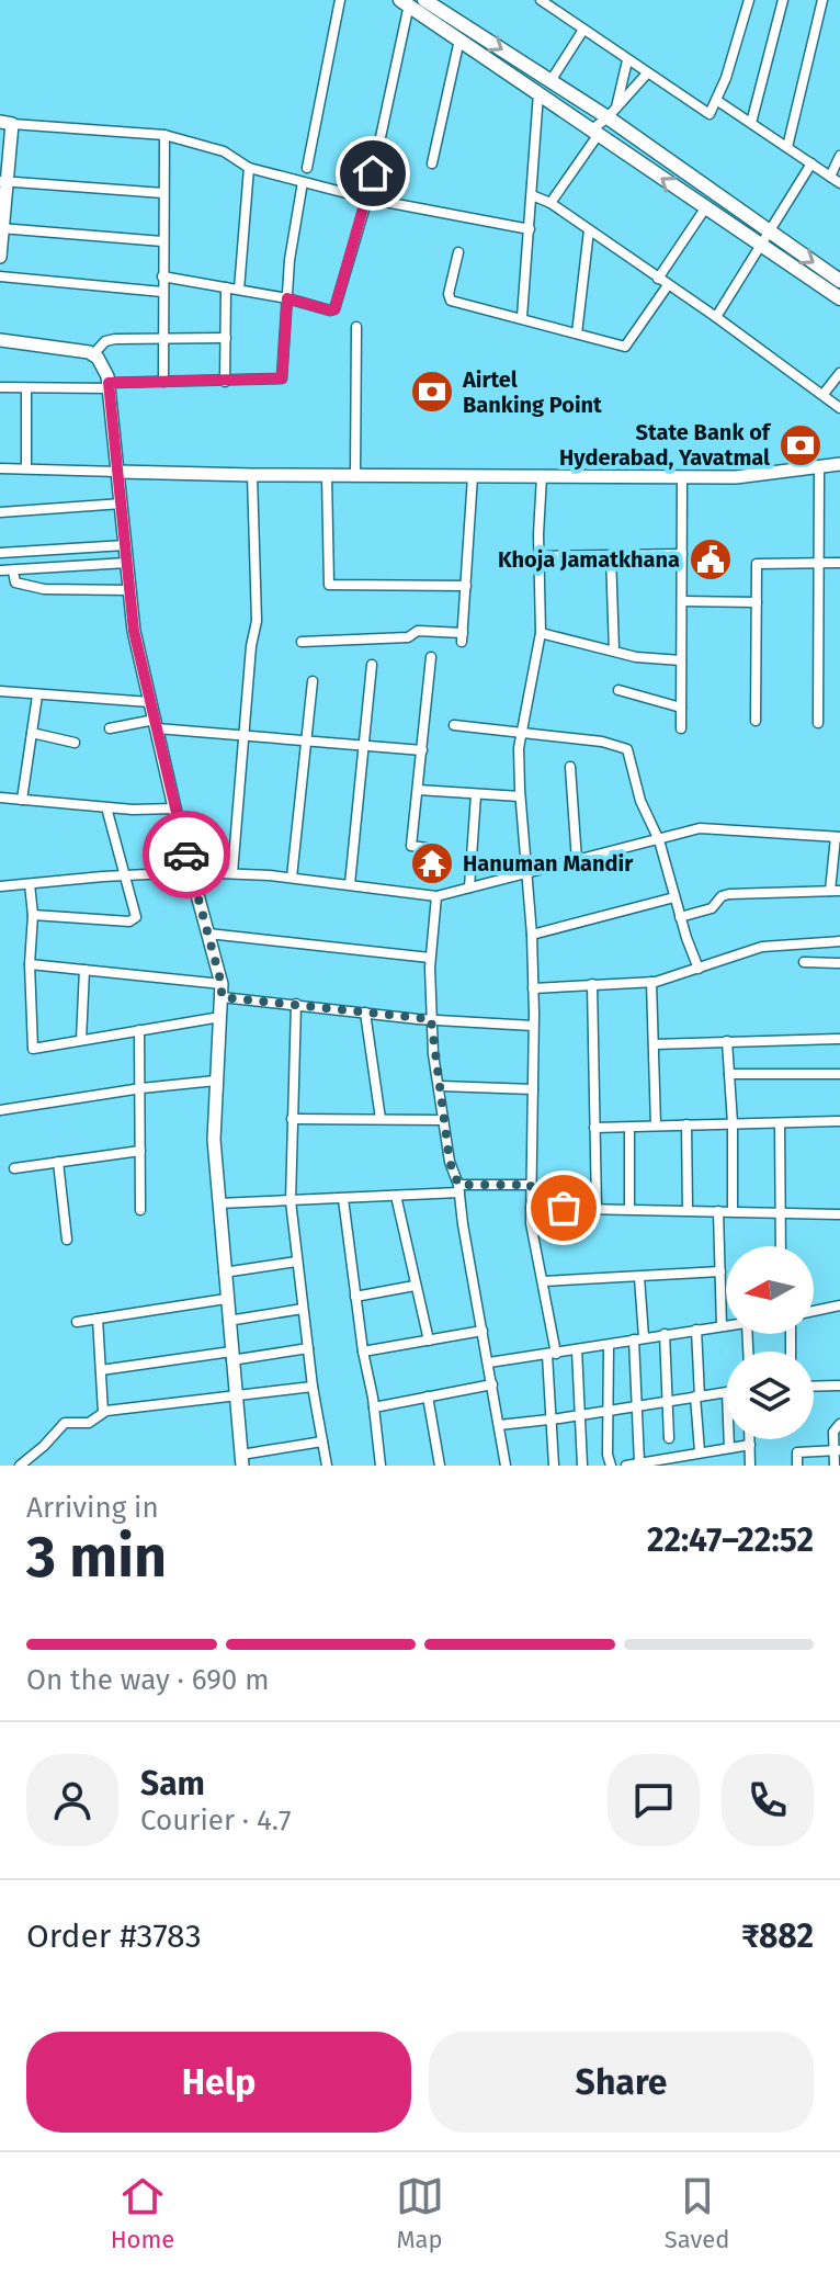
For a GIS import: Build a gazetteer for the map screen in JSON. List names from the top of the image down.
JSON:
{
  "places": {
    "bank": ["Airtel Banking Point", "State Bank of Hyderabad, Yavatmal"],
    "public building": ["Khoja Jamatkhana"],
    "temple": ["Hanuman Mandir"]
  },
  "north": "left",
  "page": {
    "heading": ["3 min", "Arriving in", "22:47–22:52"],
    "panel": [
      "Sam",
      "Courier · 4.7",
      "Order #3783",
      "₹882"
    ],
    "bar": "On the way · 690 m",
    "buttons": ["Help", "Share"],
    "tabs": ["Home", "Map", "Saved"]
  }
}
